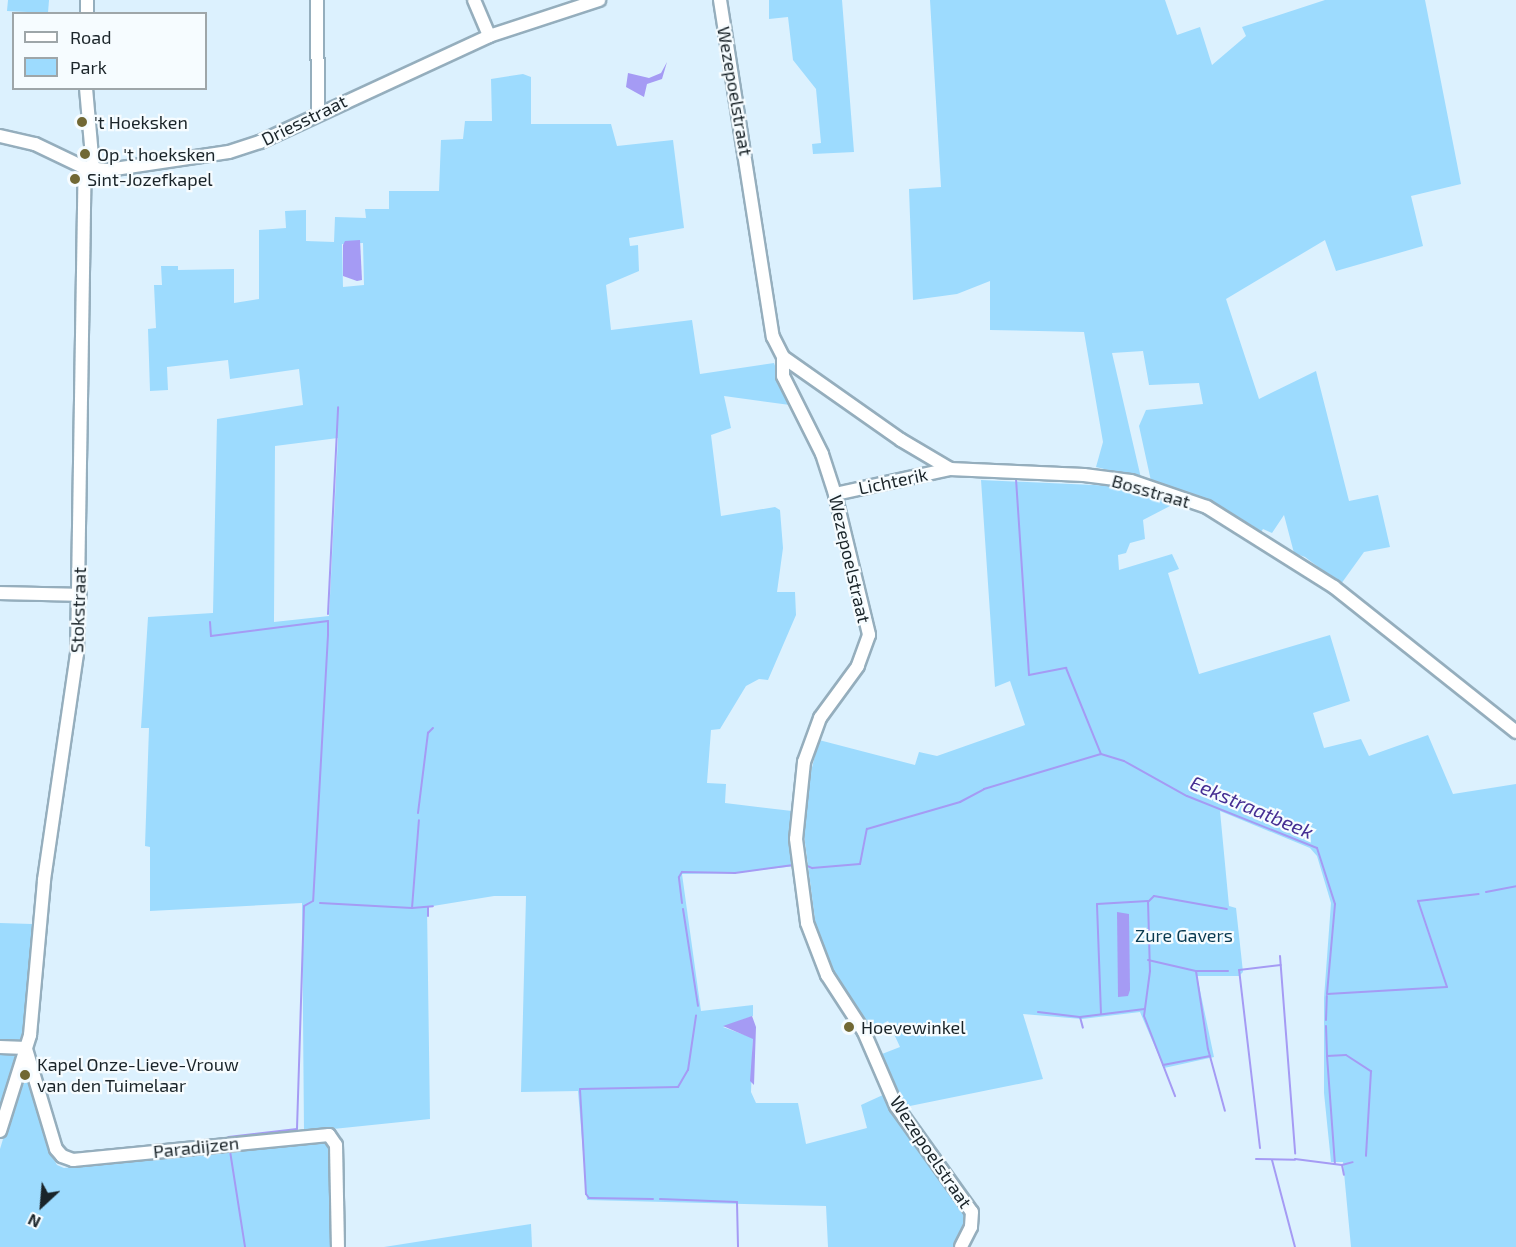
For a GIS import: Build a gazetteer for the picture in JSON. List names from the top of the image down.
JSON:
{
  "streets": {
    "street": [
      "Wezepoelstraat",
      "Driesstraat",
      "Lichterik",
      "Bosstraat",
      "Stokstraat",
      "Paradijzen"
    ]
  },
  "crossings": [
    ["Wezepoelstraat", "Lichterik"],
    ["Wezepoelstraat", "Bosstraat"],
    ["Driesstraat", "Stokstraat"],
    ["Lichterik", "Bosstraat"],
    ["Stokstraat", "Paradijzen"]
  ],
  "water": ["Eekstraatbeek"],
  "parks": ["Zure Gavers"],
  "places": [
    "'t Hoeksken",
    "Op 't hoeksken",
    "Sint-Jozefkapel",
    "Hoevewinkel",
    "Kapel Onze-Lieve-Vrouw van den Tuimelaar"
  ],
  "legend": ["Road", "Park"],
  "north": "bottom left"
}
